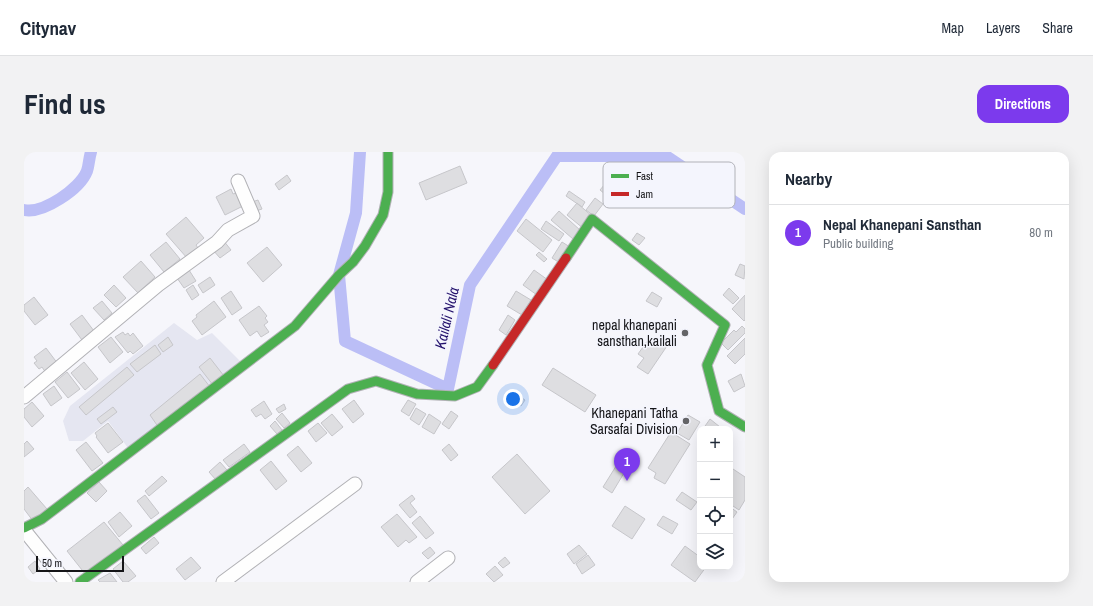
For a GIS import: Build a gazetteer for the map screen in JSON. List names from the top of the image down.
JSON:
{
  "water": ["Kailali Nala"],
  "places": ["nepal khanepani sansthan,kailali", "Khanepani Tatha Sarsafai Division"],
  "legend": ["Fast", "Jam"],
  "scale_bar": "50 m",
  "page": {
    "header": "Citynav",
    "nav": ["Map", "Layers", "Share"],
    "title": "Find us",
    "buttons": "Directions",
    "heading": "Nearby",
    "list": [
      {
        "mark": "1",
        "name": "Nepal Khanepani Sansthan",
        "note": "Public building",
        "value": "80 m"
      }
    ],
    "map_buttons": ["+", "−"],
    "pins": "1",
    "scale": "50 m"
  }
}
